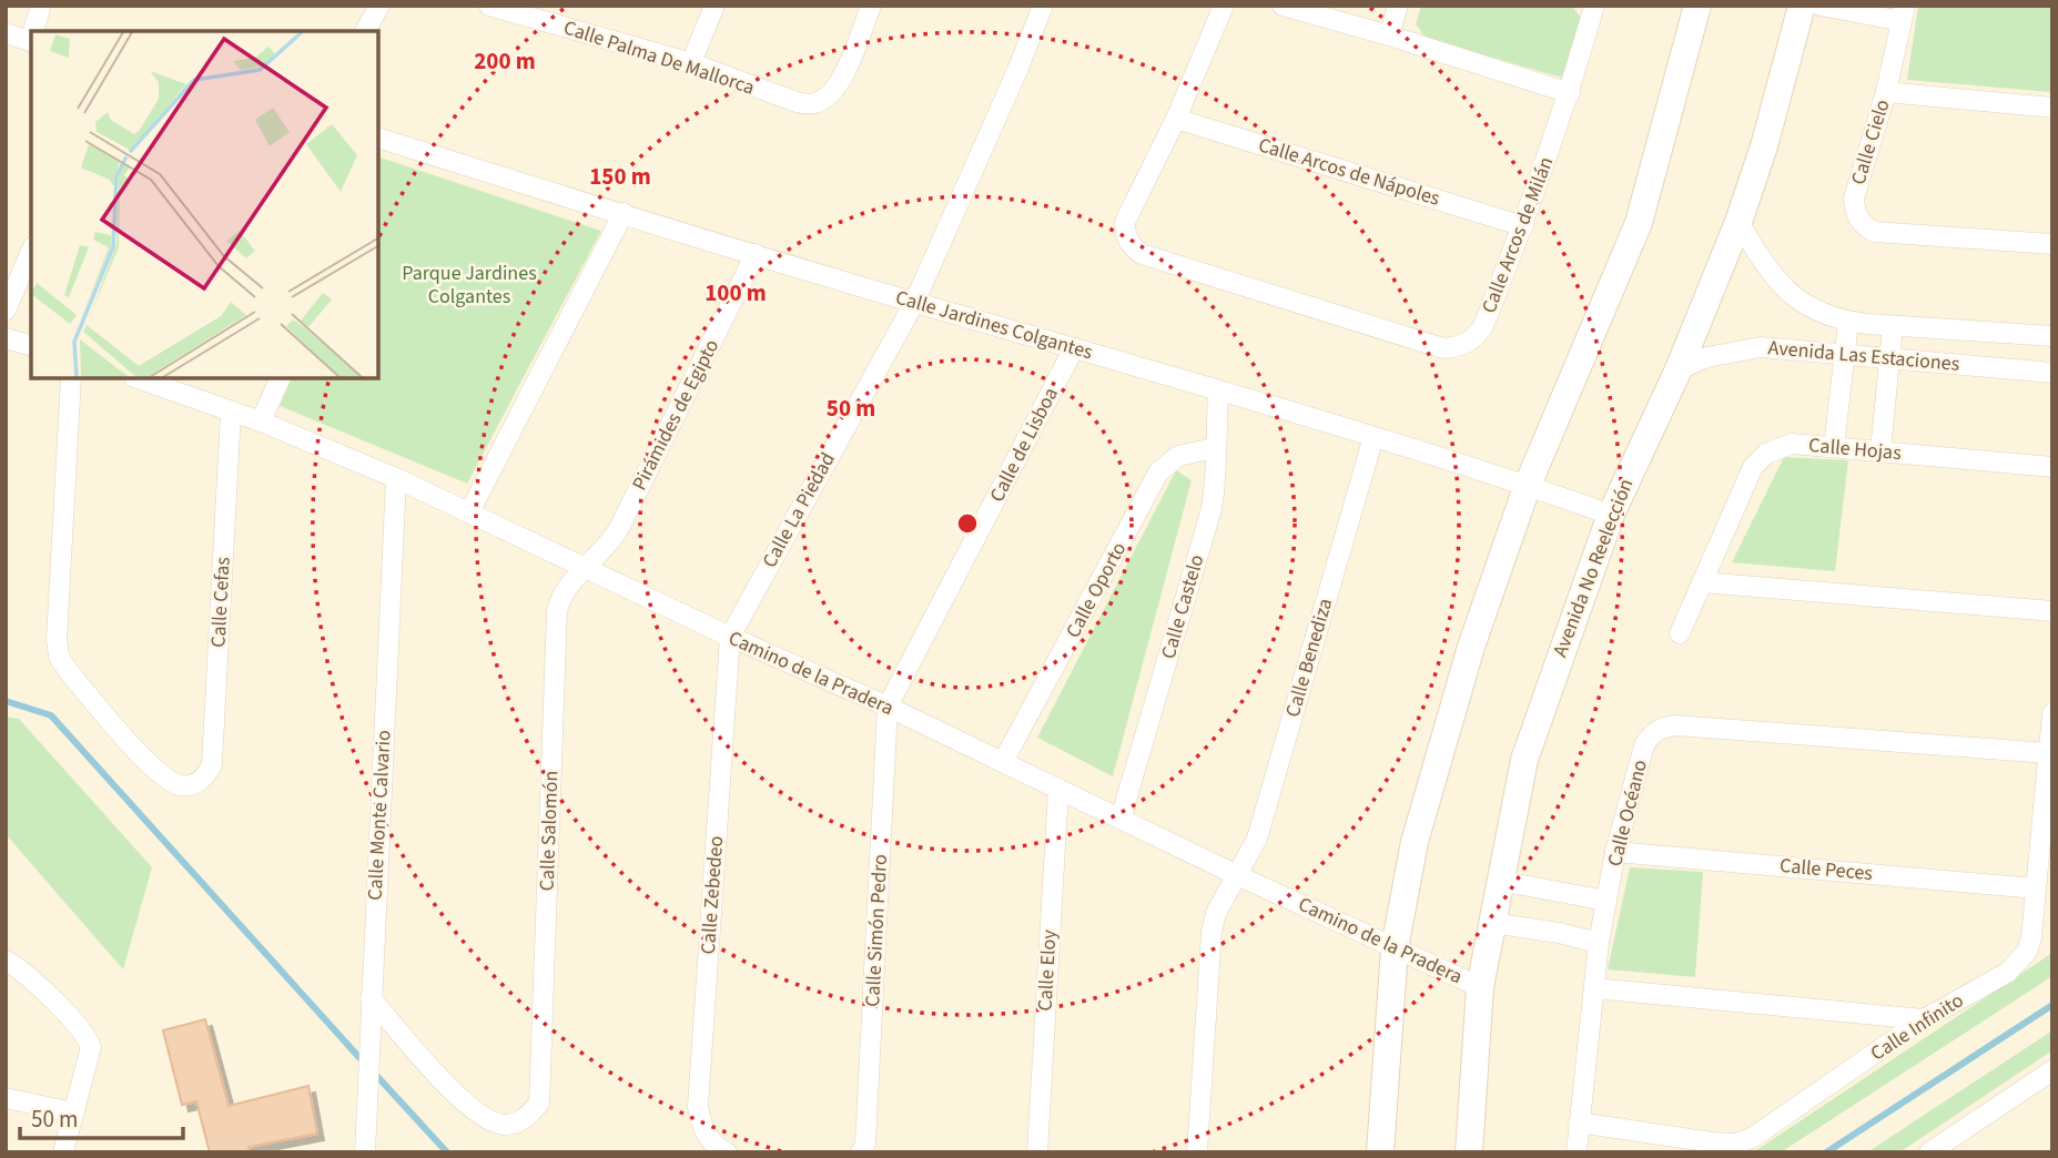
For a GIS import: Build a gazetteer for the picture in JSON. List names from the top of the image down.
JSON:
{
  "streets": {
    "main road": ["Avenida No Reelección"],
    "street": [
      "Calle Palma De Mallorca",
      "Calle Cielo",
      "Calle Arcos de Nápoles",
      "Calle Arcos de Milán",
      "Calle Jardines Colgantes",
      "Avenida Las Estaciones",
      "Pirámides de Egipto",
      "Calle de Lisboa",
      "Calle Hojas",
      "Calle La Piedad",
      "Calle Oporto",
      "Calle Cefas",
      "Calle Castelo",
      "Calle Benediza",
      "Camino de la Pradera",
      "Calle Océano",
      "Calle Monte Calvario",
      "Calle Salomón",
      "Calle Peces",
      "Calle Zebedeo",
      "Calle Simón Pedro",
      "Calle Eloy",
      "Calle Infinito"
    ]
  },
  "crossings": [
    ["Calle Arcos de Nápoles", "Calle Arcos de Milán"],
    ["Calle Jardines Colgantes", "Pirámides de Egipto"],
    ["Calle Jardines Colgantes", "Calle de Lisboa"],
    ["Calle Jardines Colgantes", "Calle La Piedad"],
    ["Calle Jardines Colgantes", "Avenida No Reelección"],
    ["Calle Jardines Colgantes", "Calle Castelo"],
    ["Calle Jardines Colgantes", "Calle Benediza"],
    ["Avenida Las Estaciones", "Avenida No Reelección"],
    ["Pirámides de Egipto", "Camino de la Pradera"],
    ["Pirámides de Egipto", "Calle Salomón"],
    ["Calle de Lisboa", "Camino de la Pradera"],
    ["Calle de Lisboa", "Calle Simón Pedro"],
    ["Calle La Piedad", "Camino de la Pradera"],
    ["Calle La Piedad", "Calle Zebedeo"],
    ["Avenida No Reelección", "Camino de la Pradera"],
    ["Calle Oporto", "Calle Castelo"],
    ["Calle Oporto", "Camino de la Pradera"],
    ["Calle Cefas", "Camino de la Pradera"],
    ["Calle Castelo", "Camino de la Pradera"],
    ["Calle Benediza", "Camino de la Pradera"],
    ["Camino de la Pradera", "Calle Monte Calvario"],
    ["Camino de la Pradera", "Calle Salomón"],
    ["Camino de la Pradera", "Calle Zebedeo"],
    ["Camino de la Pradera", "Calle Simón Pedro"],
    ["Camino de la Pradera", "Calle Eloy"],
    ["Calle Océano", "Calle Peces"],
    ["Calle Océano", "Calle Infinito"],
    ["Calle Monte Calvario", "Calle Salomón"],
    ["Calle Peces", "Calle Infinito"]
  ],
  "parks": ["Parque Jardines Colgantes"],
  "scale_bar": "50 m",
  "rings": [
    "200 m",
    "150 m",
    "100 m",
    "50 m"
  ]
}
